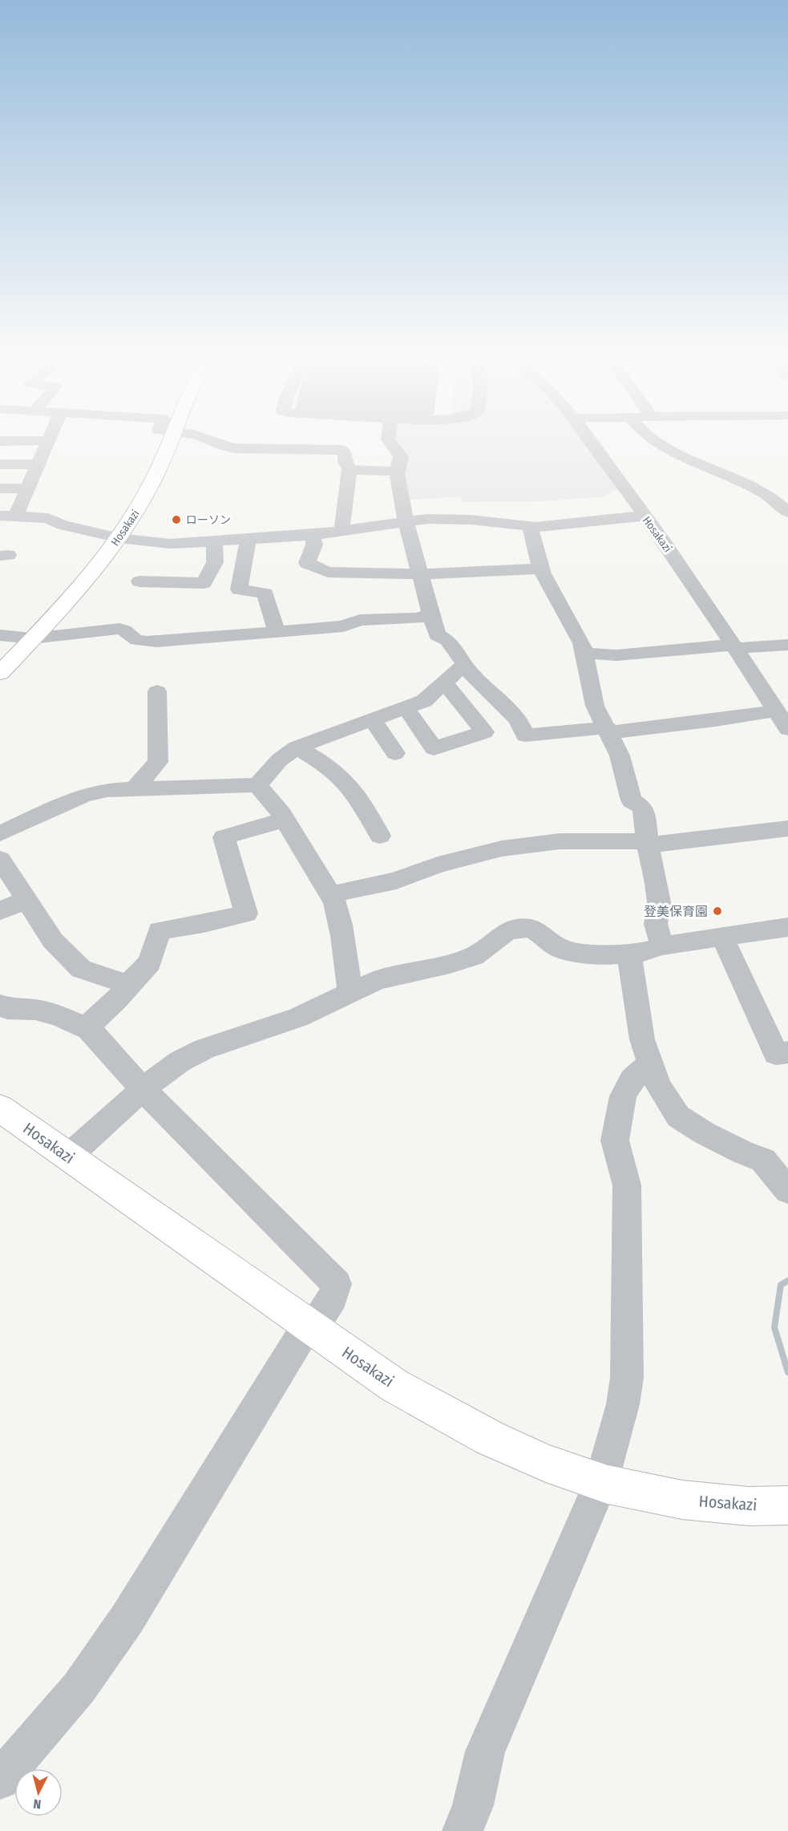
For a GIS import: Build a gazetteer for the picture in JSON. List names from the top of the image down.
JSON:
{
  "streets": {
    "main road": ["Hosakazi"]
  },
  "places": ["ローソン", "登美保育園"],
  "north": "bottom"
}
